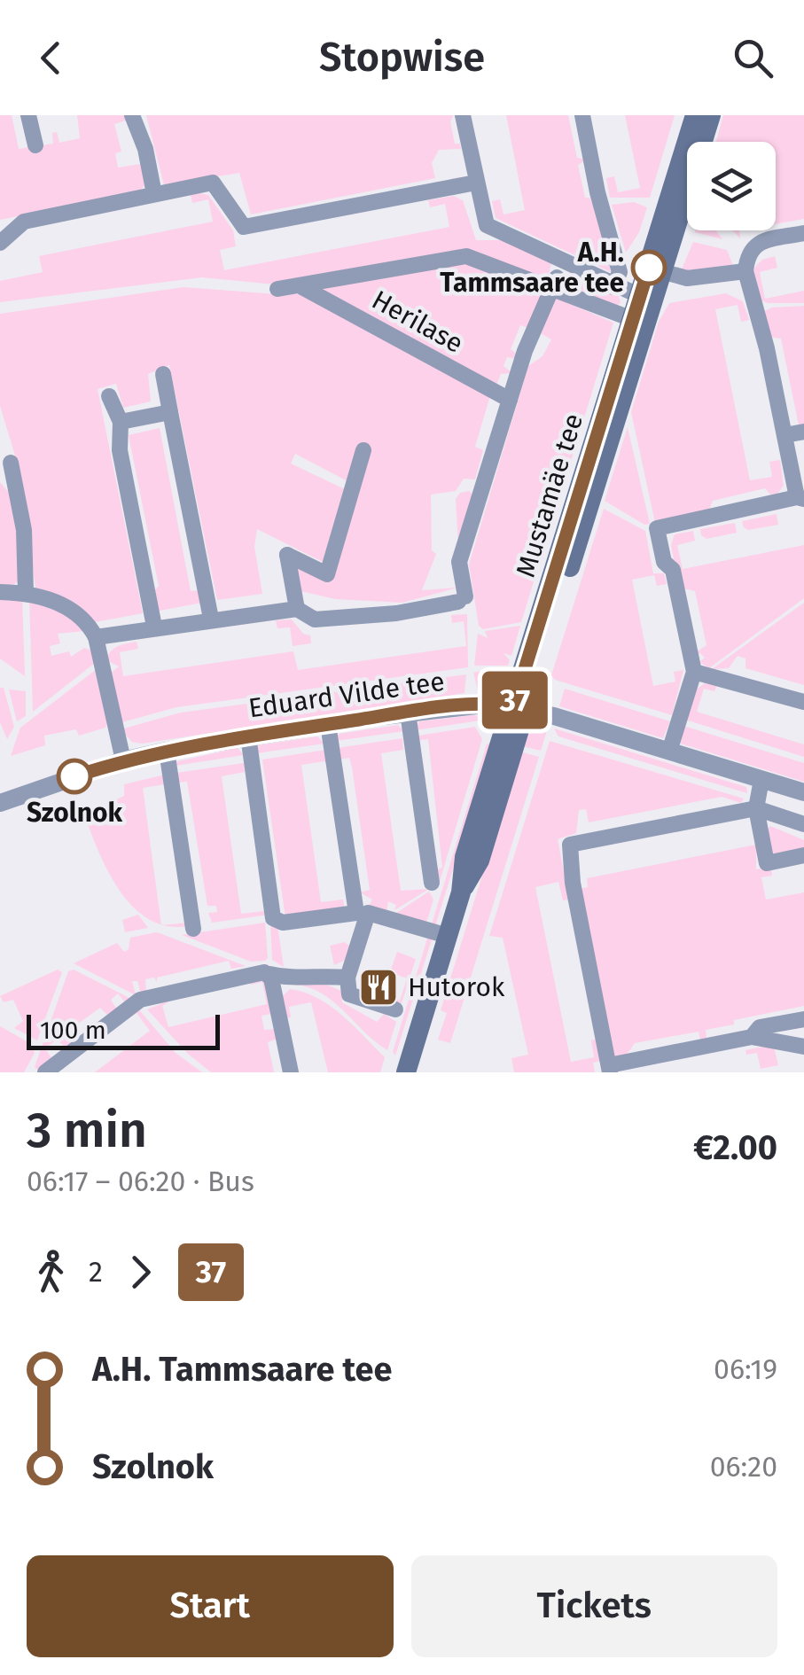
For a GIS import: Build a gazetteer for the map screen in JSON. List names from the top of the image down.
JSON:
{
  "streets": {
    "main road": ["Mustamäe tee"],
    "street": ["Herilase", "Eduard Vilde tee"]
  },
  "crossings": [
    ["Mustamäe tee", "Eduard Vilde tee"]
  ],
  "places": {
    "other": ["A.H. Tammsaare tee", "Szolnok"],
    "restaurant": ["Hutorok"]
  },
  "lines": ["bus line 37"],
  "scale_bar": "100 m",
  "page": {
    "header": "Stopwise",
    "on_map": "37",
    "scale": "100 m",
    "heading": ["3 min", "06:17 – 06:20 · Bus", "€2.00"],
    "legs": ["2", "37"],
    "list": [
      {
        "name": "A.H. Tammsaare tee",
        "value": "06:19"
      },
      {
        "name": "Szolnok",
        "value": "06:20"
      }
    ],
    "buttons": ["Start", "Tickets"]
  }
}
